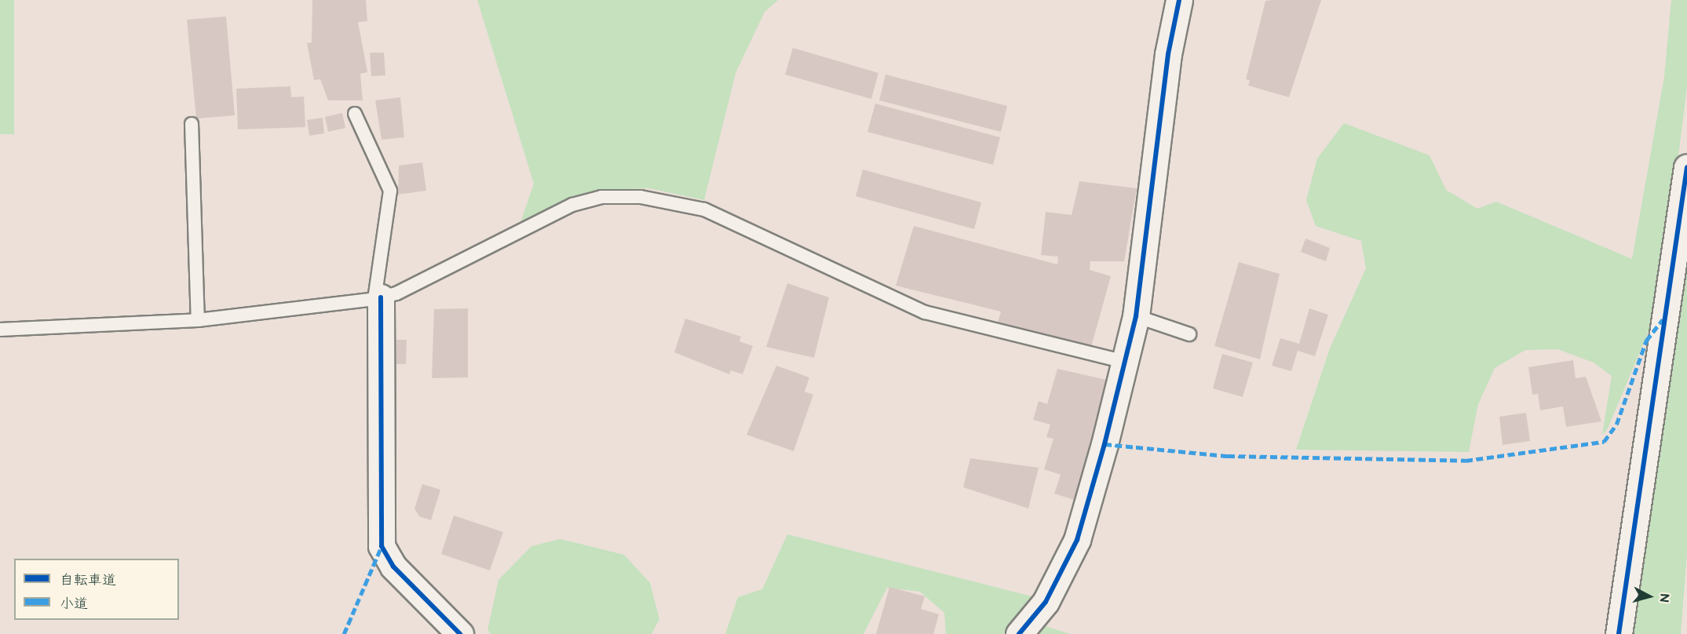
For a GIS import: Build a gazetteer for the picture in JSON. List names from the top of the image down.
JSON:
{
  "legend": ["自転車道", "小道"],
  "north": "right"
}
